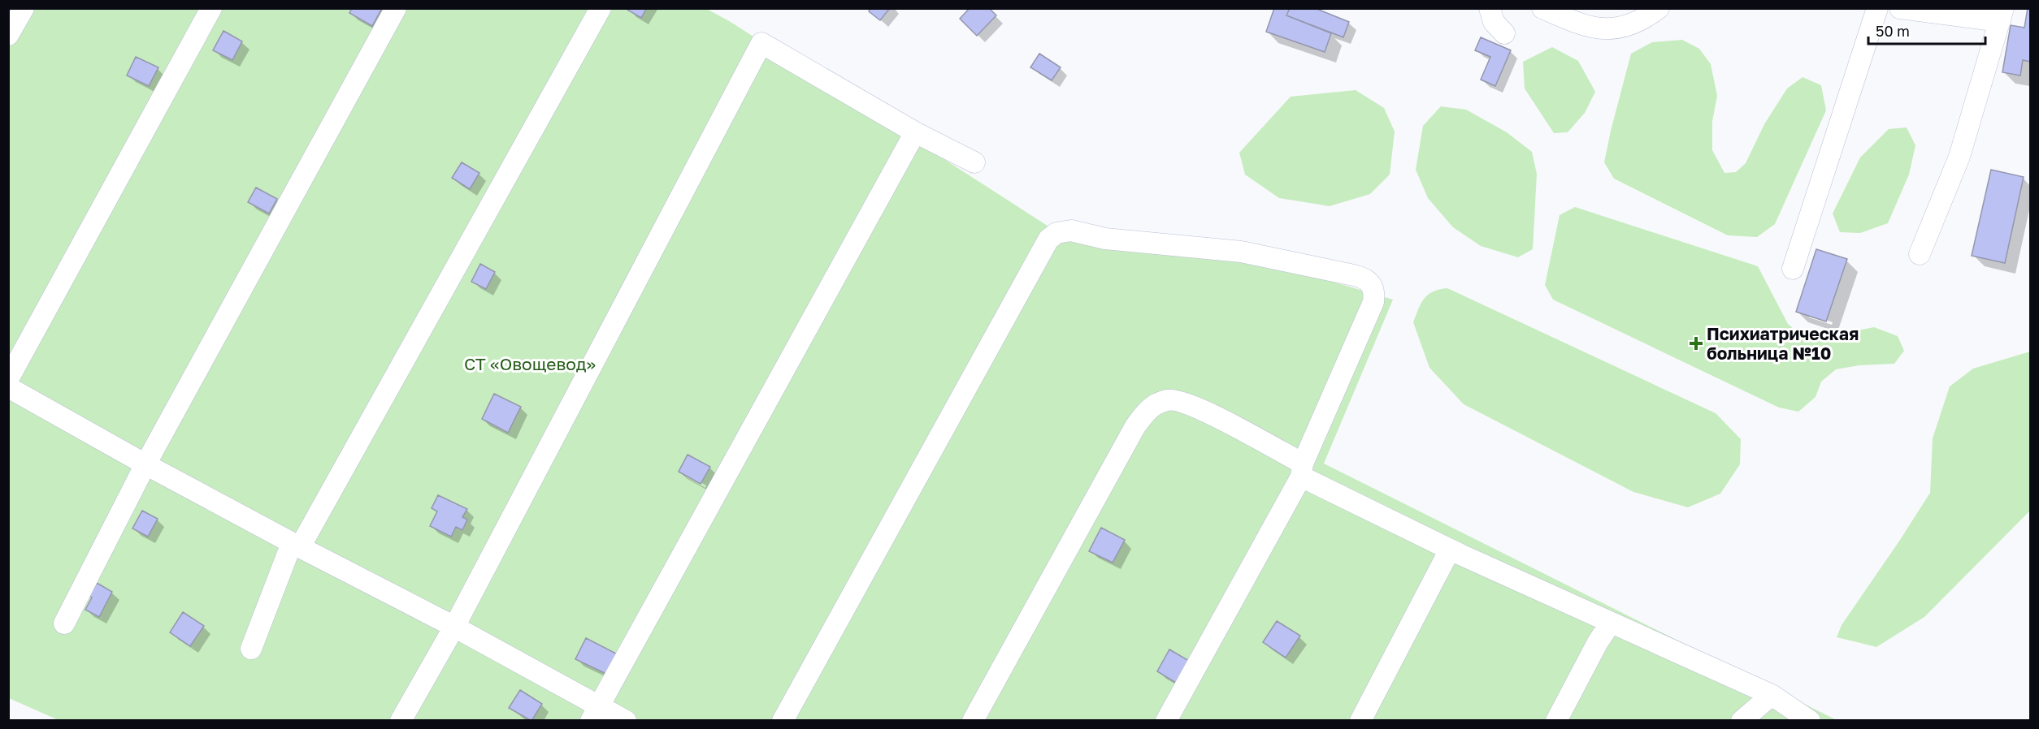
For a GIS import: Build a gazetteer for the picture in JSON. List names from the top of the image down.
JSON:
{
  "parks": ["СТ «Овощевод»"],
  "places": {
    "health": ["Психиатрическая больница №10"]
  },
  "scale_bar": "50 m"
}
